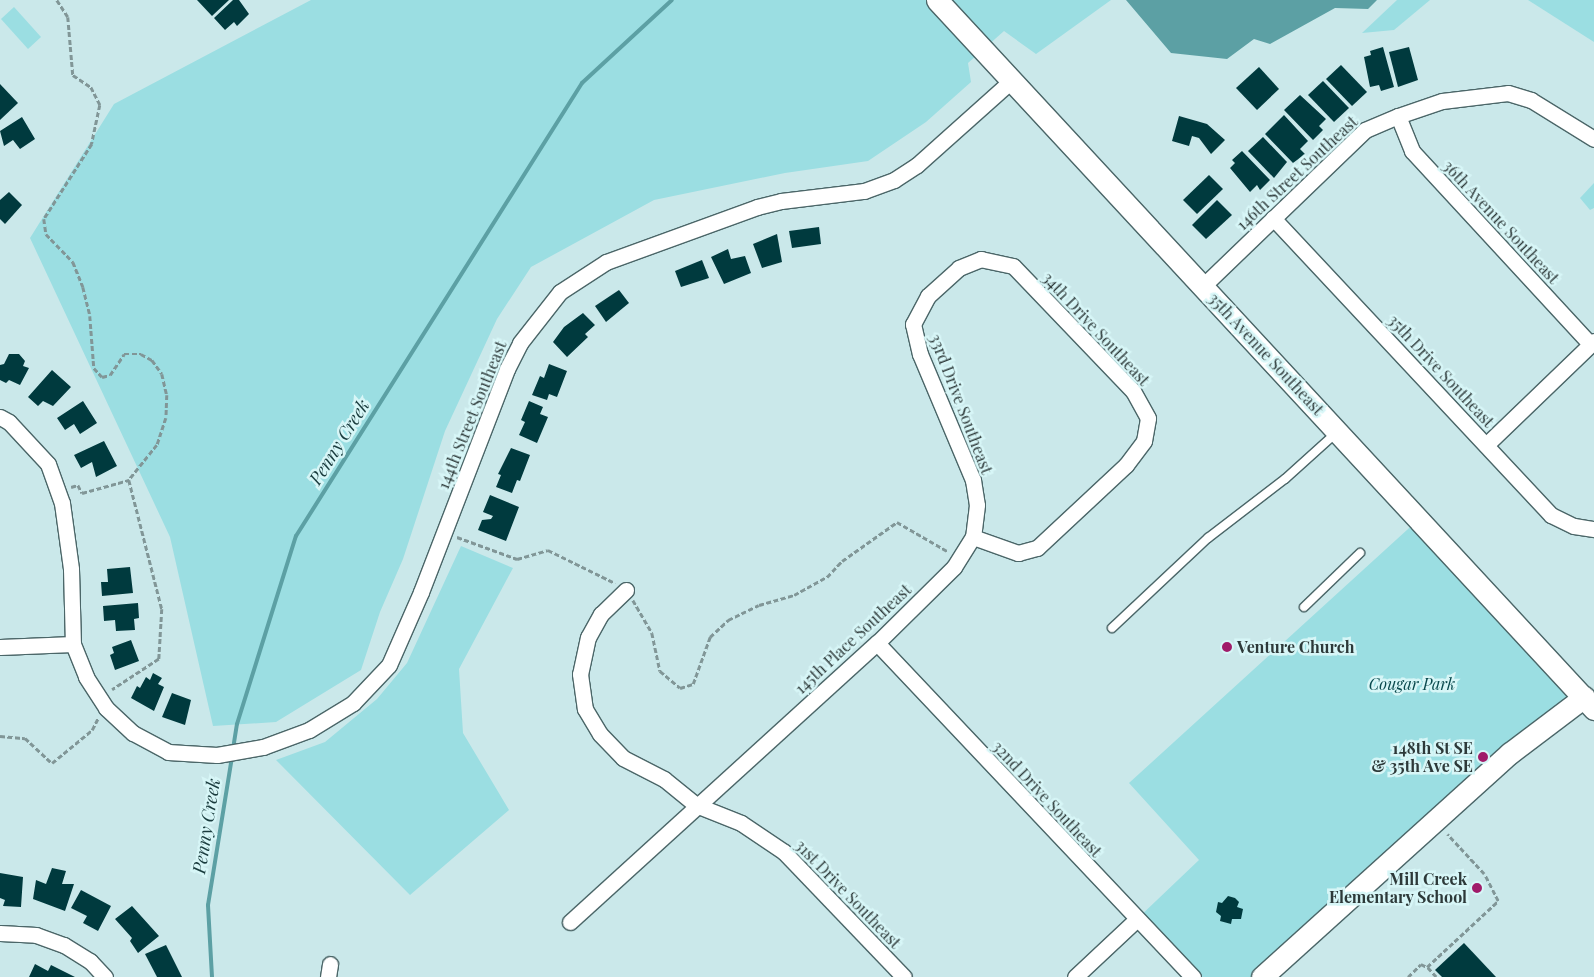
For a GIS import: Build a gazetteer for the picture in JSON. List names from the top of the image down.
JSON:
{
  "streets": {
    "street": [
      "146th Street Southeast",
      "36th Avenue Southeast",
      "34th Drive Southeast",
      "35th Avenue Southeast",
      "35th Drive Southeast",
      "33rd Drive Southeast",
      "144th Street Southeast",
      "145th Place Southeast",
      "32nd Drive Southeast",
      "31st Drive Southeast"
    ]
  },
  "crossings": [
    ["146th Street Southeast", "36th Avenue Southeast"],
    ["146th Street Southeast", "35th Avenue Southeast"],
    ["146th Street Southeast", "35th Drive Southeast"],
    ["34th Drive Southeast", "33rd Drive Southeast"],
    ["34th Drive Southeast", "145th Place Southeast"],
    ["35th Avenue Southeast", "144th Street Southeast"],
    ["33rd Drive Southeast", "145th Place Southeast"],
    ["145th Place Southeast", "32nd Drive Southeast"],
    ["145th Place Southeast", "31st Drive Southeast"]
  ],
  "water": ["Penny Creek"],
  "parks": ["Cougar Park"],
  "places": ["Venture Church", "148th St SE & 35th Ave SE", "Mill Creek Elementary School"]
}
